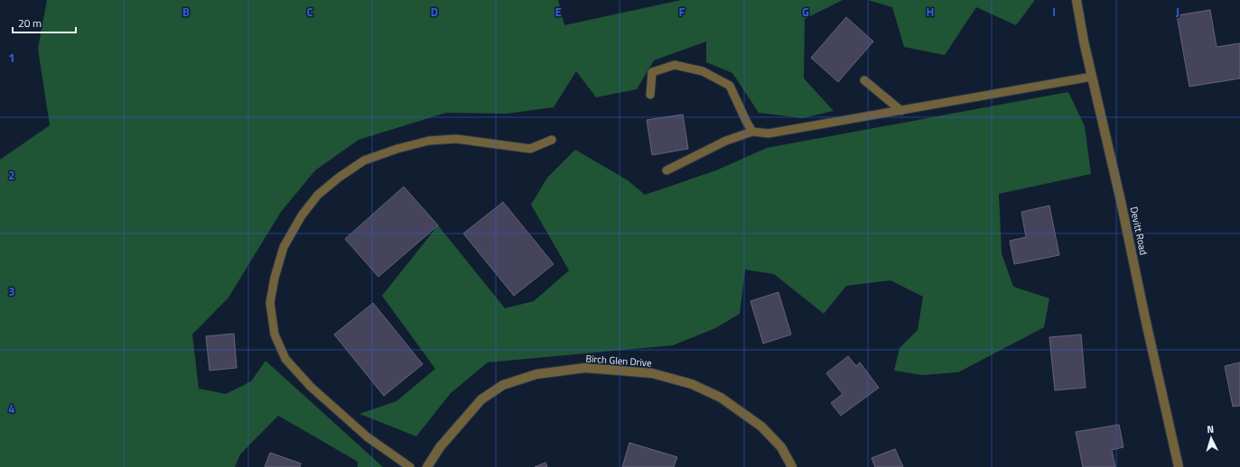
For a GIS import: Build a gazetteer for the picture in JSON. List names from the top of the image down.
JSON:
{
  "streets": {
    "street": ["Devitt Road", "Birch Glen Drive"]
  },
  "scale_bar": "20 m",
  "north": "top",
  "grid": {
    "columns": [
      "B",
      "C",
      "D",
      "E",
      "F",
      "G",
      "H",
      "I",
      "J"
    ],
    "rows": [
      "1",
      "2",
      "3",
      "4"
    ]
  }
}
